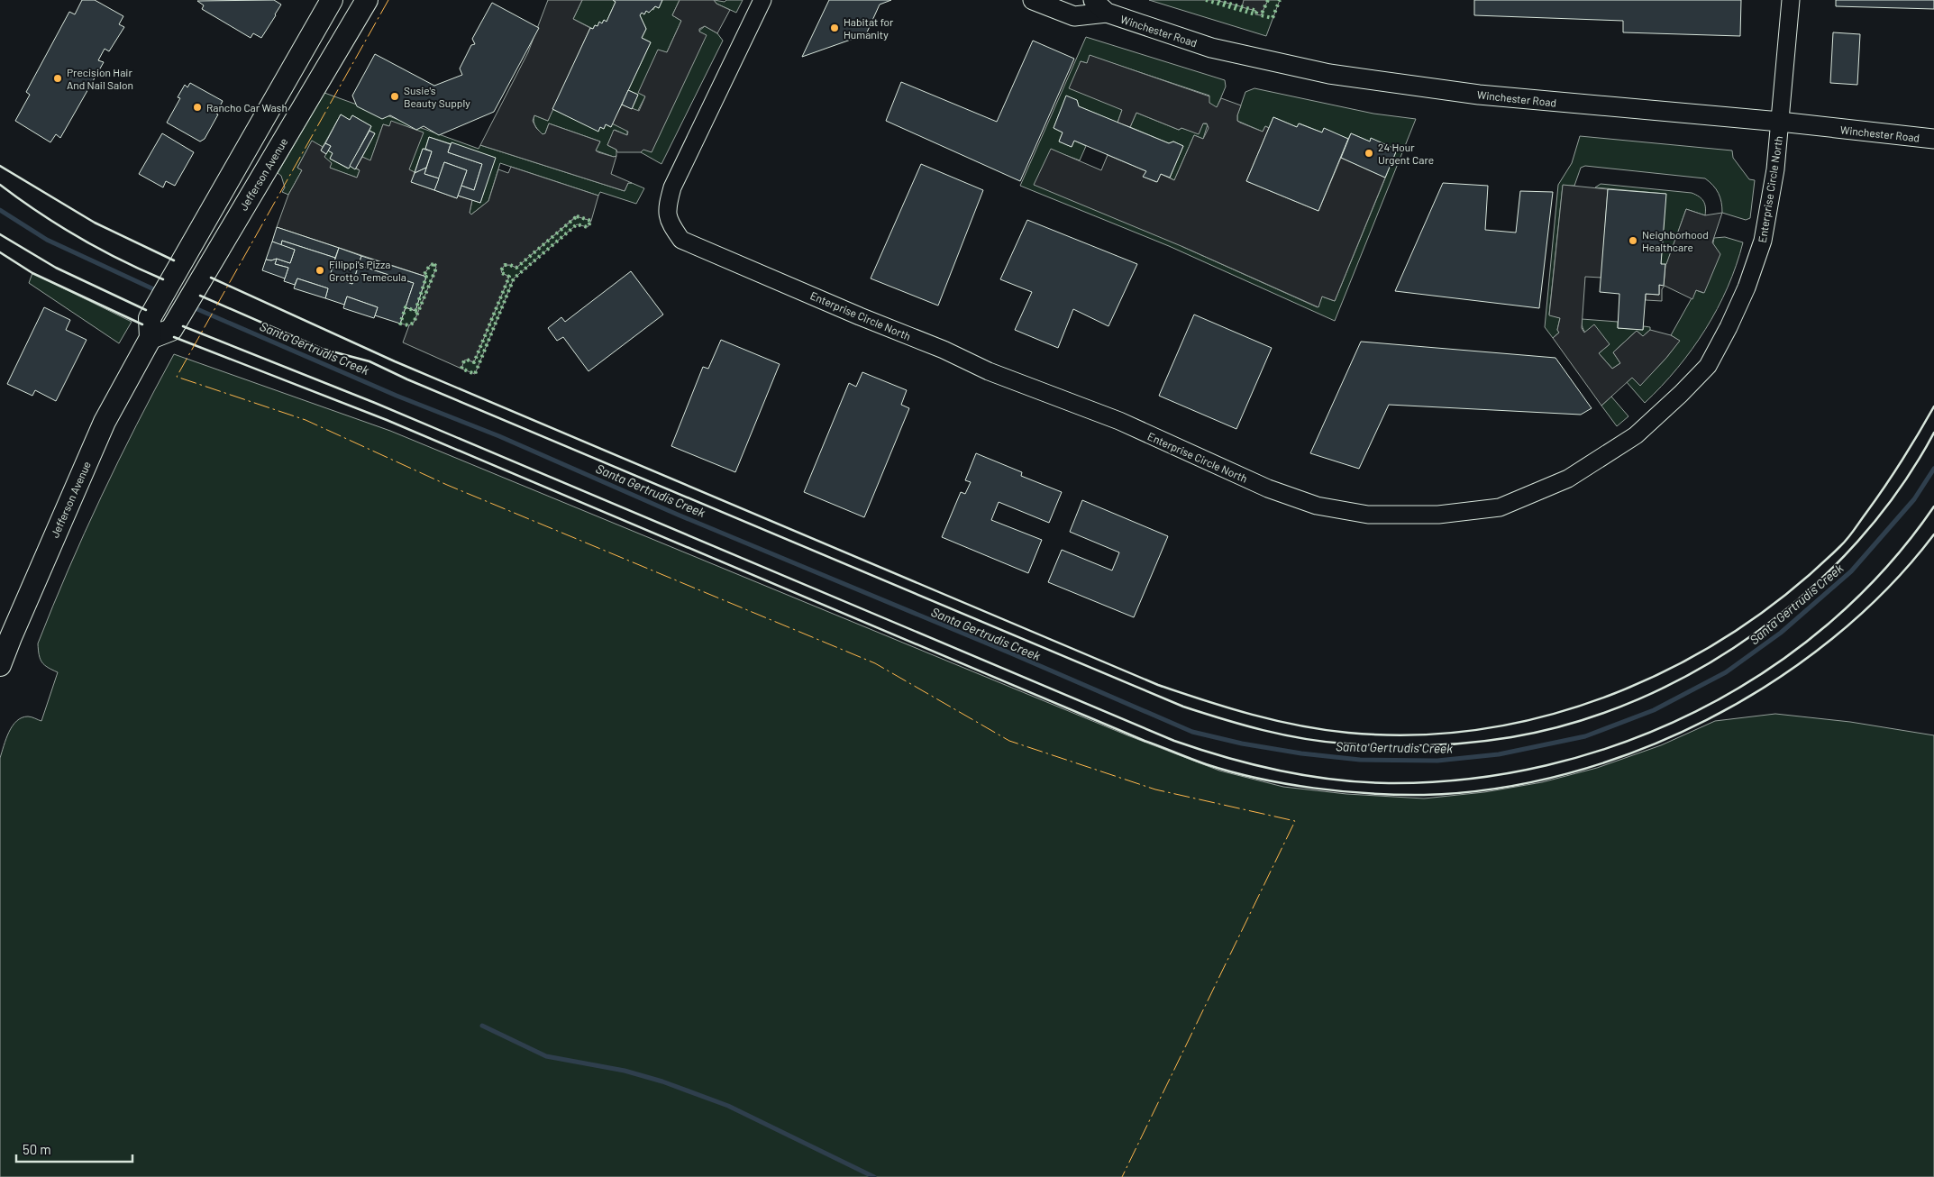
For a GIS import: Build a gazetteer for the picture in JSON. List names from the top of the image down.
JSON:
{
  "streets": {
    "main road": ["Winchester Road", "Jefferson Avenue"],
    "street": ["Enterprise Circle North"]
  },
  "crossings": [
    ["Winchester Road", "Enterprise Circle North"]
  ],
  "water": ["Santa Gertrudis Creek"],
  "places": [
    "Habitat for Humanity",
    "Precision Hair And Nail Salon",
    "Susie's Beauty Supply",
    "Rancho Car Wash",
    "24 Hour Urgent Care",
    "Neighborhood Healthcare",
    "Filippi's Pizza Grotto Temecula"
  ],
  "scale_bar": "50 m"
}
